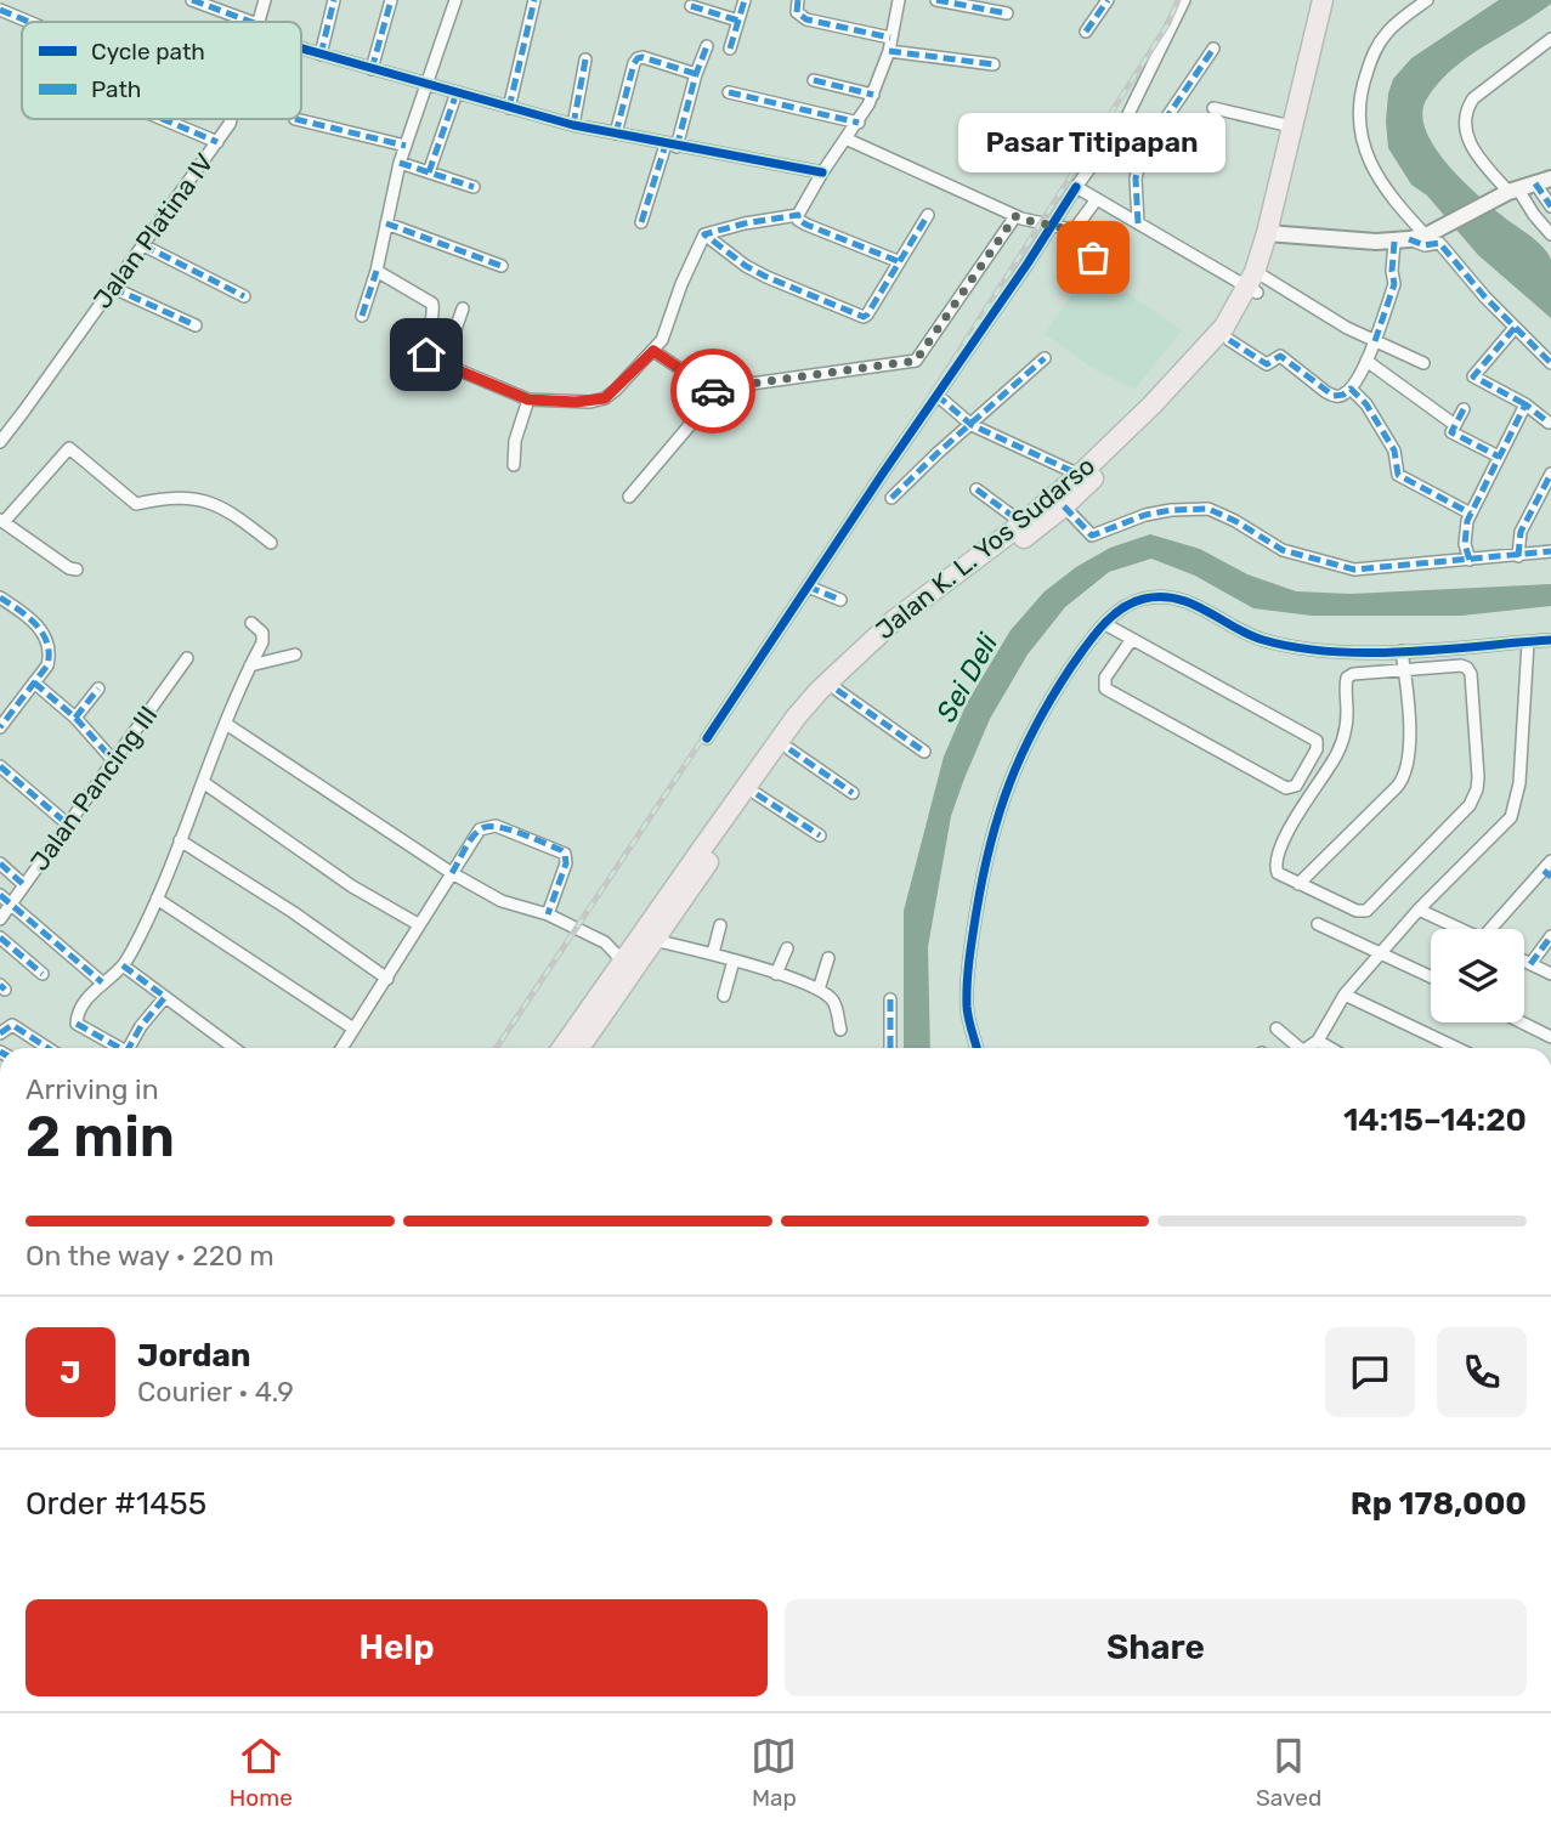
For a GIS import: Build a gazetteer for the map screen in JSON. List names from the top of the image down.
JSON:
{
  "streets": {
    "highway": ["Jalan K. L. Yos Sudarso"],
    "street": ["Jalan Platina IV", "Jalan Pancing III"]
  },
  "water": ["Sei Deli"],
  "places": ["Pasar Titipapan"],
  "legend": ["Cycle path", "Path"],
  "page": {
    "bubble": "Pasar Titipapan",
    "heading": ["2 min", "Arriving in", "14:15–14:20"],
    "panel": [
      "Jordan",
      "Courier · 4.9",
      "Order #1455",
      "Rp 178,000"
    ],
    "bar": "On the way · 220 m",
    "round": "J",
    "buttons": ["Help", "Share"],
    "tabs": ["Home", "Map", "Saved"]
  }
}
